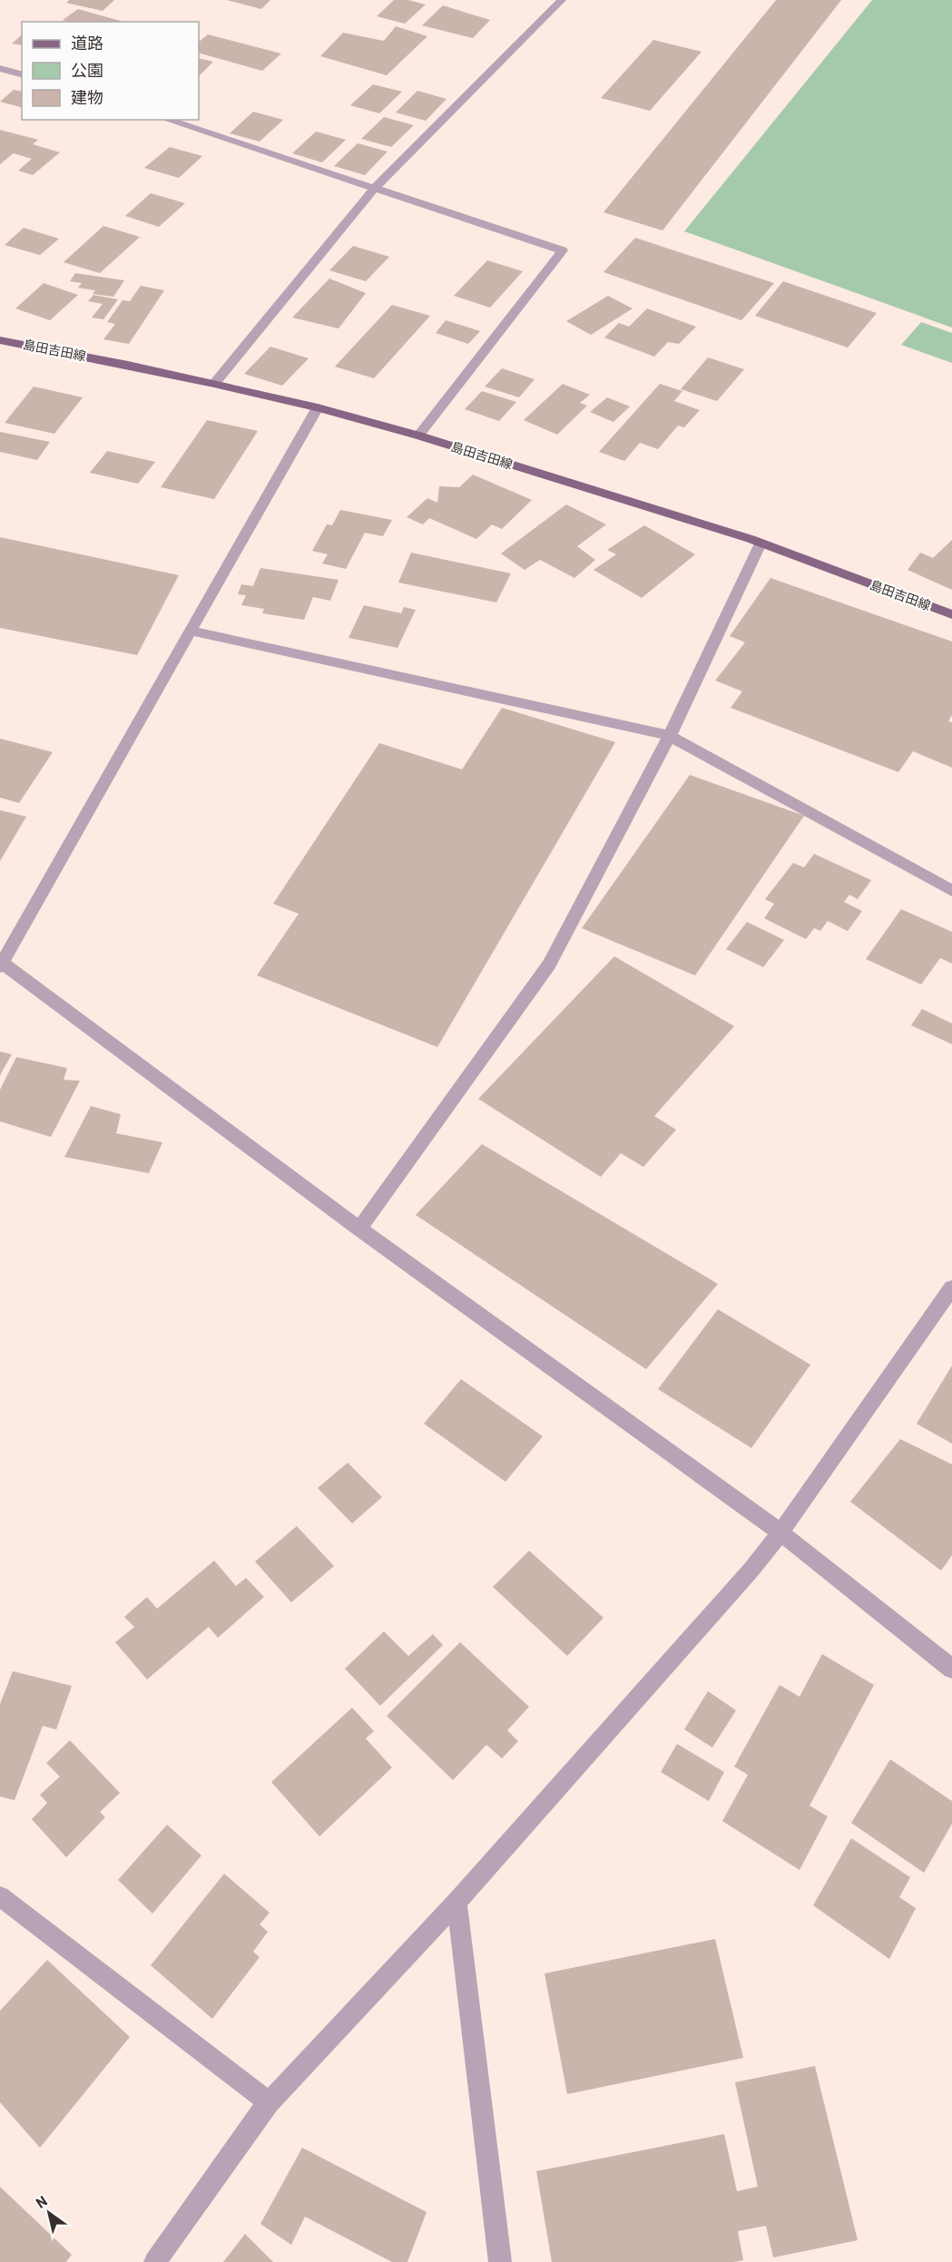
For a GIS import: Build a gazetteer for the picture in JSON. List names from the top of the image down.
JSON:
{
  "streets": {
    "main road": ["島田吉田線"]
  },
  "legend": ["道路", "公園", "建物"],
  "north": "top left"
}
